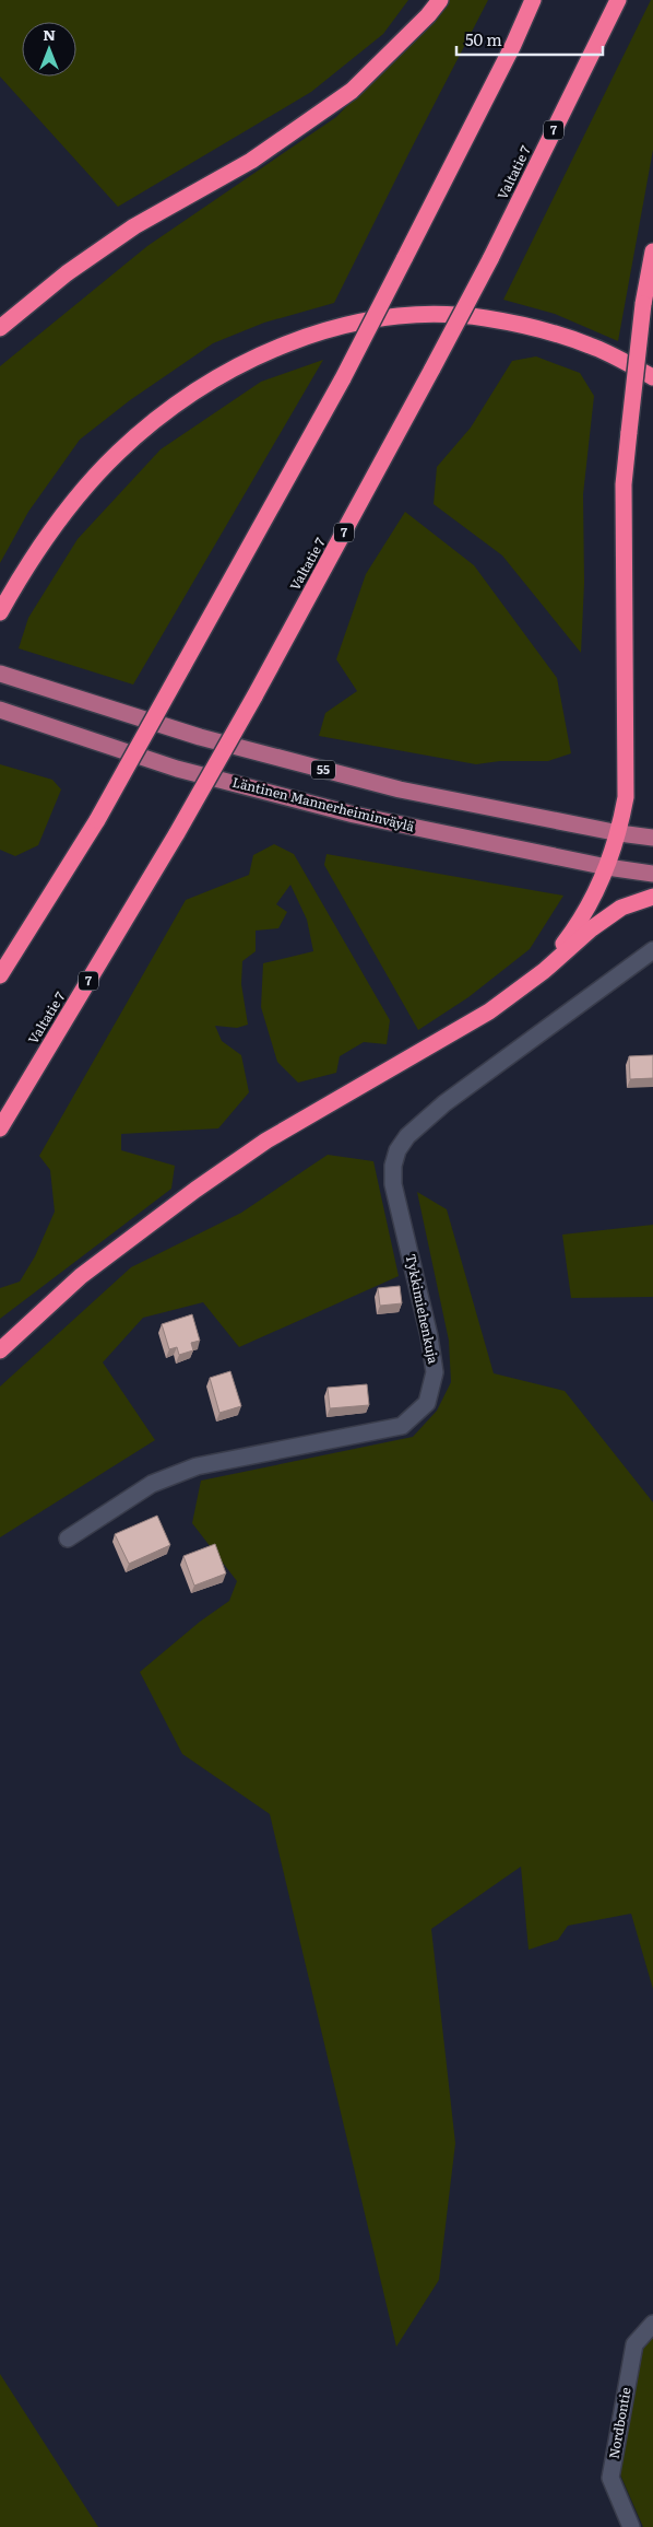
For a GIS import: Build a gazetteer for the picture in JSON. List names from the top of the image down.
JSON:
{
  "streets": {
    "highway": ["7", "Valtatie 7"],
    "main road": ["55", "Läntinen Mannerheiminväylä"],
    "street": ["Tykkimiehenkuja", "Nordbontie"]
  },
  "scale_bar": "50 m",
  "north": "top"
}
